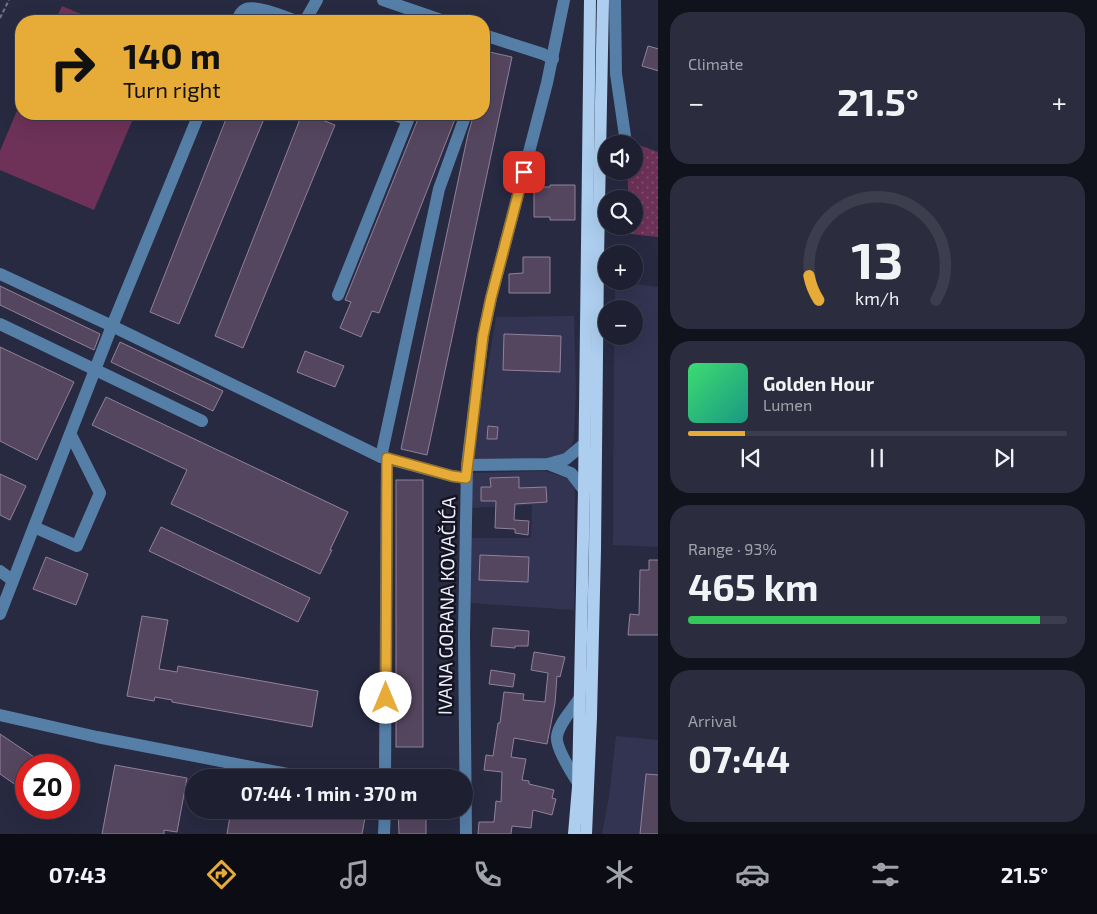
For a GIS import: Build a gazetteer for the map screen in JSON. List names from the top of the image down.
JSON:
{
  "streets": {
    "street": ["IVANA GORANA KOVAČIĆA"]
  },
  "page": {
    "tile": [
      "Climate",
      ["Range · 93%", "465 km"],
      ["Arrival", "07:44"]
    ],
    "turn": ["140 m", "Turn right"],
    "heat": ["−", "21.5°", "+"],
    "map_buttons": ["+", "−"],
    "song": ["Golden Hour", "Lumen"],
    "limit": "20",
    "trip": "07:44 · 1 min · 370 m",
    "tabs": ["07:43", "21.5°"],
    "gauge": ["13", "km/h"]
  }
}
